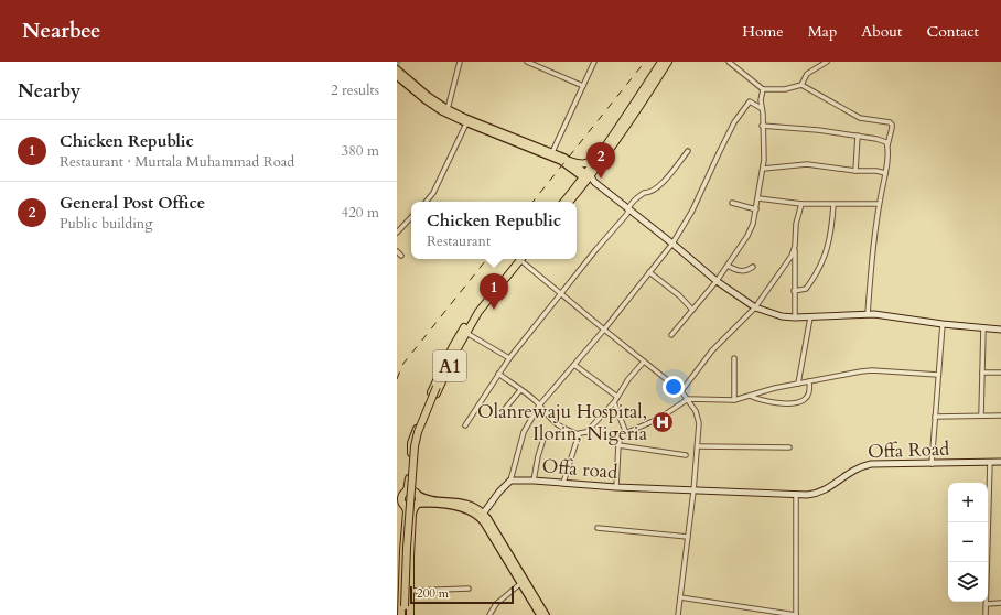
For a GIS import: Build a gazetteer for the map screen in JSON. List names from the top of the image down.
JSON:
{
  "streets": {
    "highway": ["A1"],
    "street": ["Offa Road", "Offa road"]
  },
  "crossings": [
    ["Offa Road", "Offa road"]
  ],
  "places": {
    "hospital": ["Olanrewaju Hospital, Ilorin, Nigeria"]
  },
  "scale_bar": "200 m",
  "page": {
    "header": "Nearbee",
    "nav": [
      "Home",
      "Map",
      "About",
      "Contact"
    ],
    "heading": ["Nearby", "2 results"],
    "list": [
      {
        "mark": "1",
        "name": "Chicken Republic",
        "note": "Restaurant · Murtala Muhammad Road",
        "value": "380 m"
      },
      {
        "mark": "2",
        "name": "General Post Office",
        "note": "Public building",
        "value": "420 m"
      }
    ],
    "pins": ["2", "1"],
    "popup": ["Chicken Republic", "Restaurant"],
    "map_buttons": ["+", "−"],
    "scale": "200 m"
  }
}
